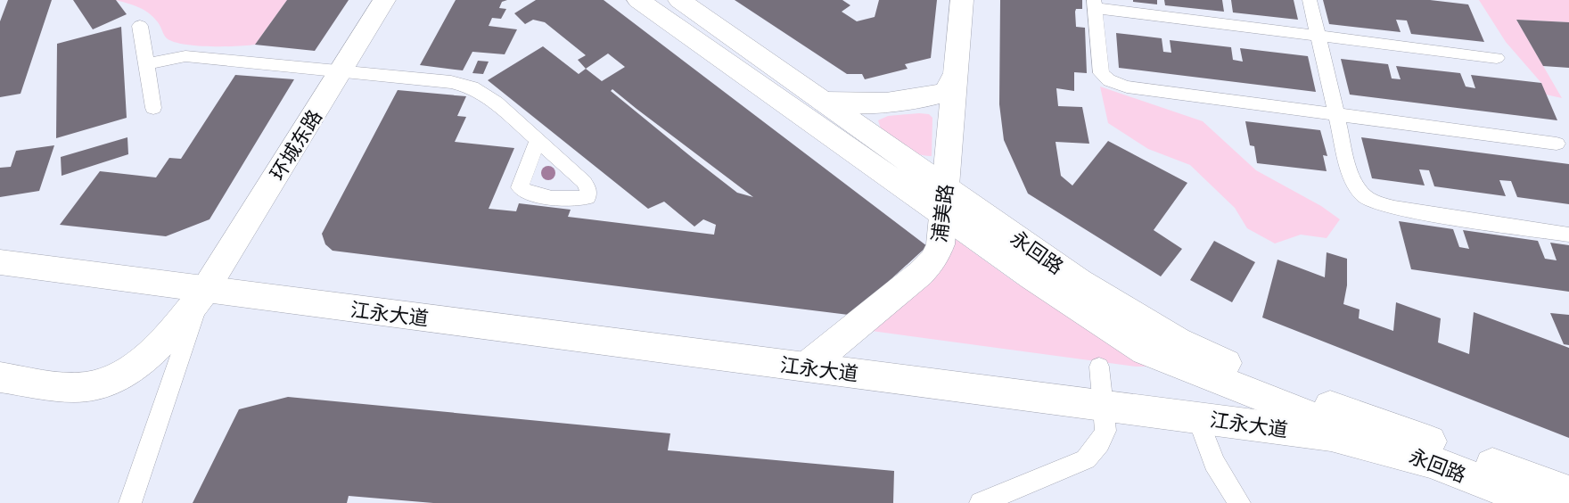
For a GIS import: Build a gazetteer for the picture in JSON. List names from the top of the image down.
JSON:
{
  "streets": {
    "main road": [
      "环城东路",
      "浦美路",
      "永回路",
      "江永大道"
    ]
  },
  "crossings": [
    ["环城东路", "江永大道"],
    ["浦美路", "永回路"],
    ["浦美路", "江永大道"],
    ["永回路", "江永大道"]
  ]
}
